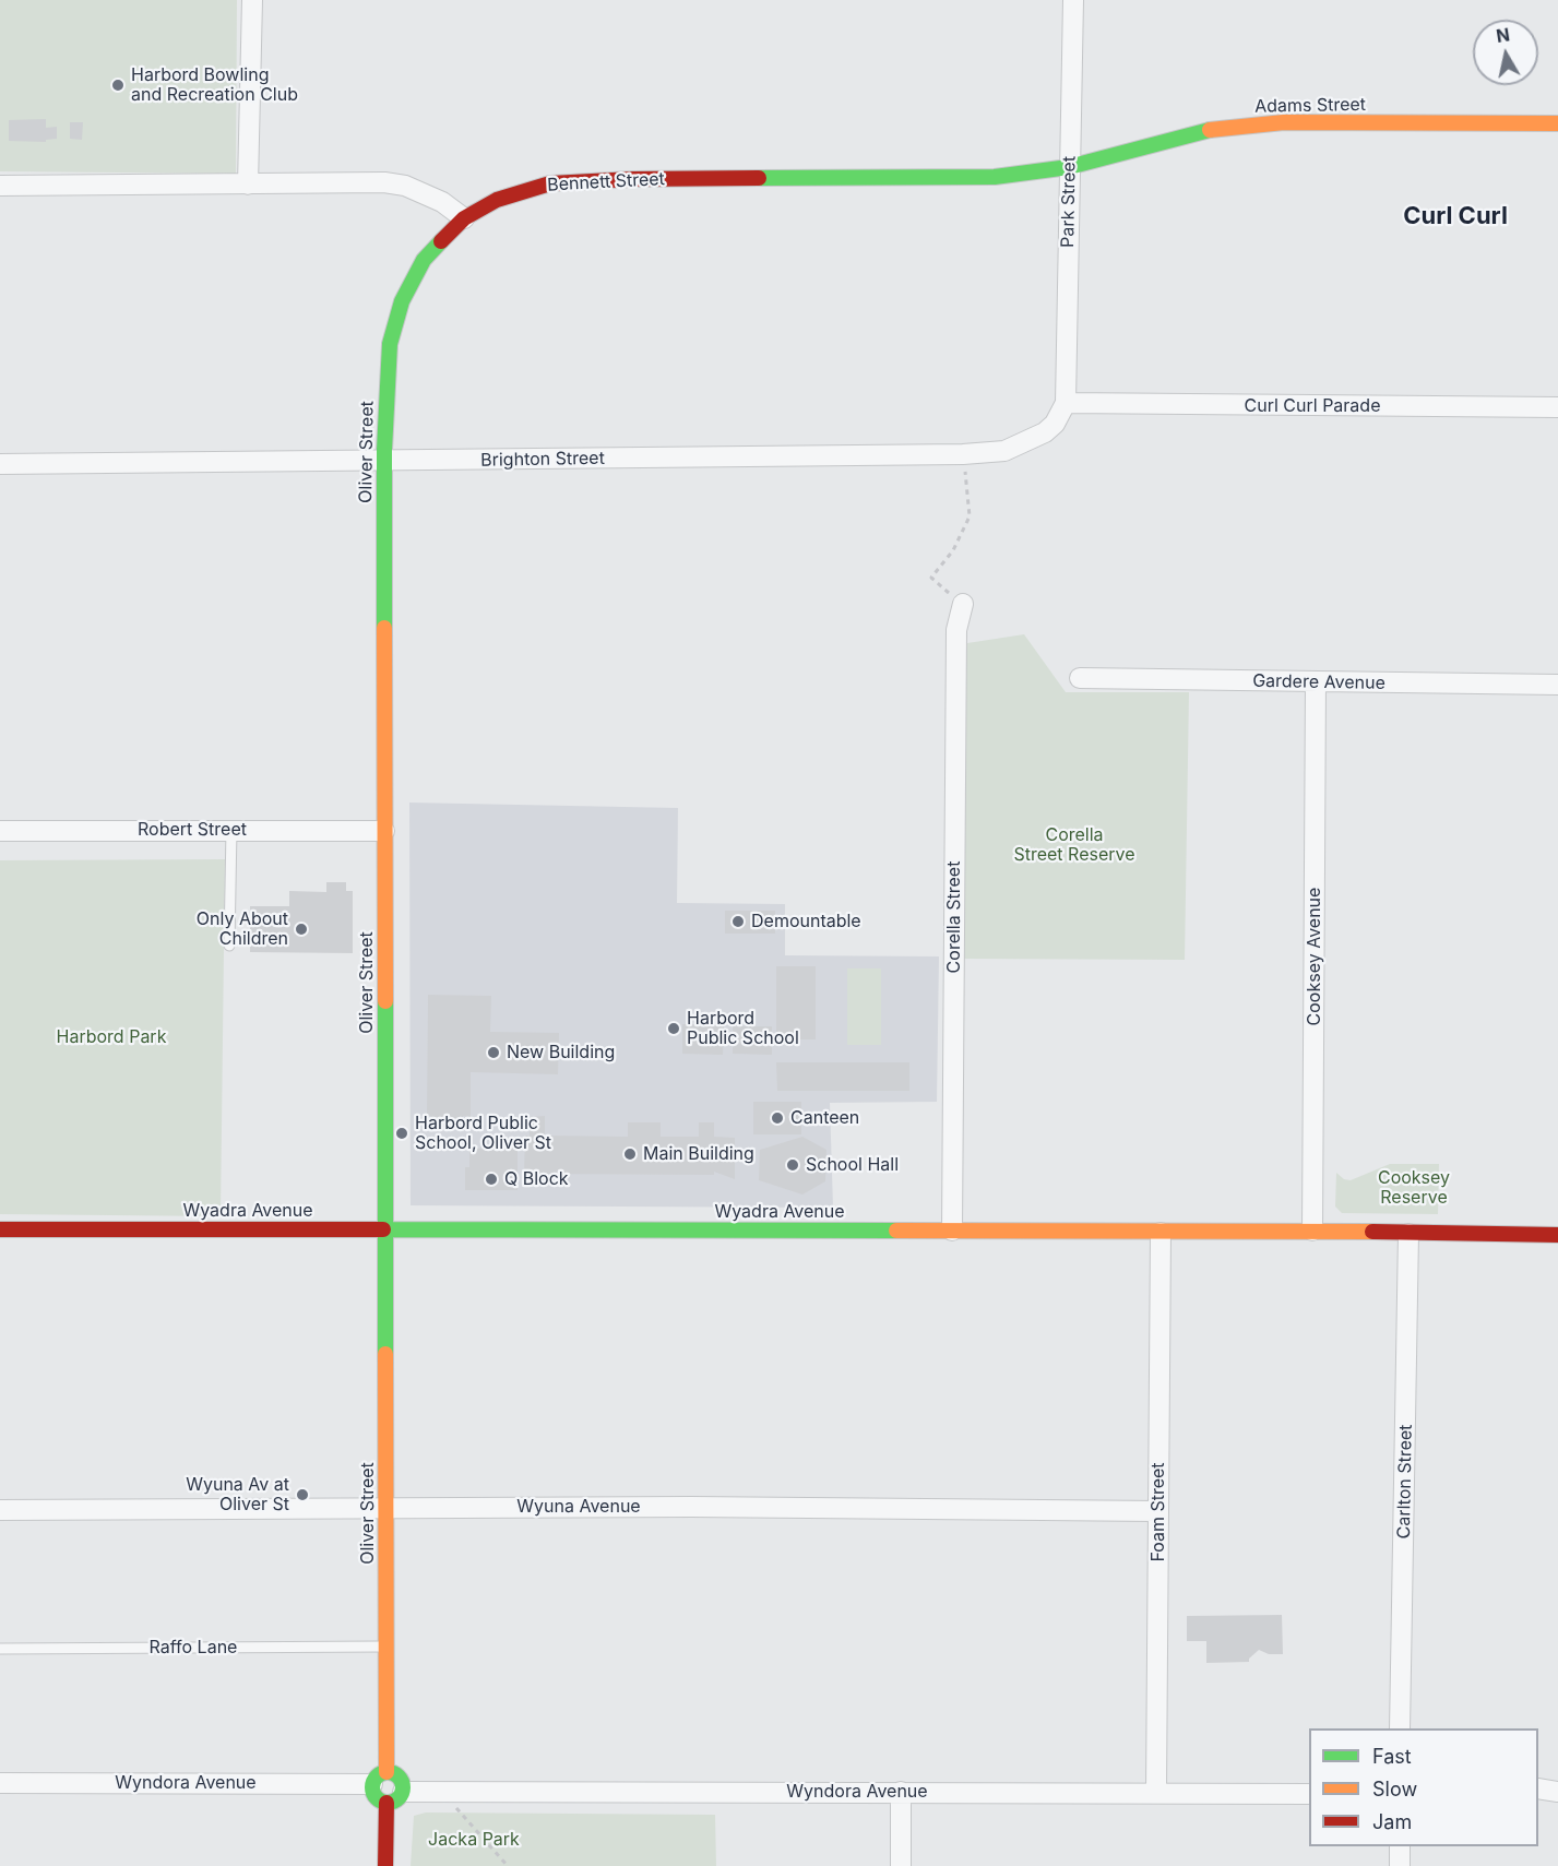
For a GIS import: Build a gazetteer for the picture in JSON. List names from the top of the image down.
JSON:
{
  "streets": {
    "main road": [
      "Adams Street",
      "Bennett Street",
      "Oliver Street",
      "Wyadra Avenue"
    ],
    "street": [
      "Park Street",
      "Curl Curl Parade",
      "Brighton Street",
      "Gardere Avenue",
      "Robert Street",
      "Corella Street",
      "Cooksey Avenue",
      "Carlton Street",
      "Wyuna Avenue",
      "Foam Street",
      "Wyndora Avenue"
    ],
    "lane": ["Raffo Lane"]
  },
  "crossings": [
    ["Adams Street", "Bennett Street"],
    ["Adams Street", "Park Street"],
    ["Bennett Street", "Park Street"],
    ["Bennett Street", "Oliver Street"],
    ["Park Street", "Curl Curl Parade"],
    ["Park Street", "Brighton Street"],
    ["Curl Curl Parade", "Brighton Street"],
    ["Oliver Street", "Brighton Street"],
    ["Oliver Street", "Robert Street"],
    ["Oliver Street", "Wyadra Avenue"],
    ["Oliver Street", "Wyuna Avenue"],
    ["Oliver Street", "Raffo Lane"],
    ["Oliver Street", "Wyndora Avenue"],
    ["Gardere Avenue", "Cooksey Avenue"],
    ["Corella Street", "Wyadra Avenue"],
    ["Cooksey Avenue", "Wyadra Avenue"],
    ["Wyadra Avenue", "Carlton Street"],
    ["Wyadra Avenue", "Foam Street"],
    ["Wyuna Avenue", "Foam Street"],
    ["Foam Street", "Wyndora Avenue"]
  ],
  "districts": ["Curl Curl"],
  "parks": [
    "Corella Street Reserve",
    "Harbord Park",
    "Cooksey Reserve",
    "Jacka Park"
  ],
  "places": [
    "Harbord Bowling and Recreation Club",
    "Demountable",
    "Only About Children",
    "Harbord Public School",
    "New Building",
    "Canteen",
    "Harbord Public School, Oliver St",
    "Main Building",
    "School Hall",
    "Q Block",
    "Wyuna Av at Oliver St"
  ],
  "legend": ["Fast", "Slow", "Jam"],
  "north": "top"
}
